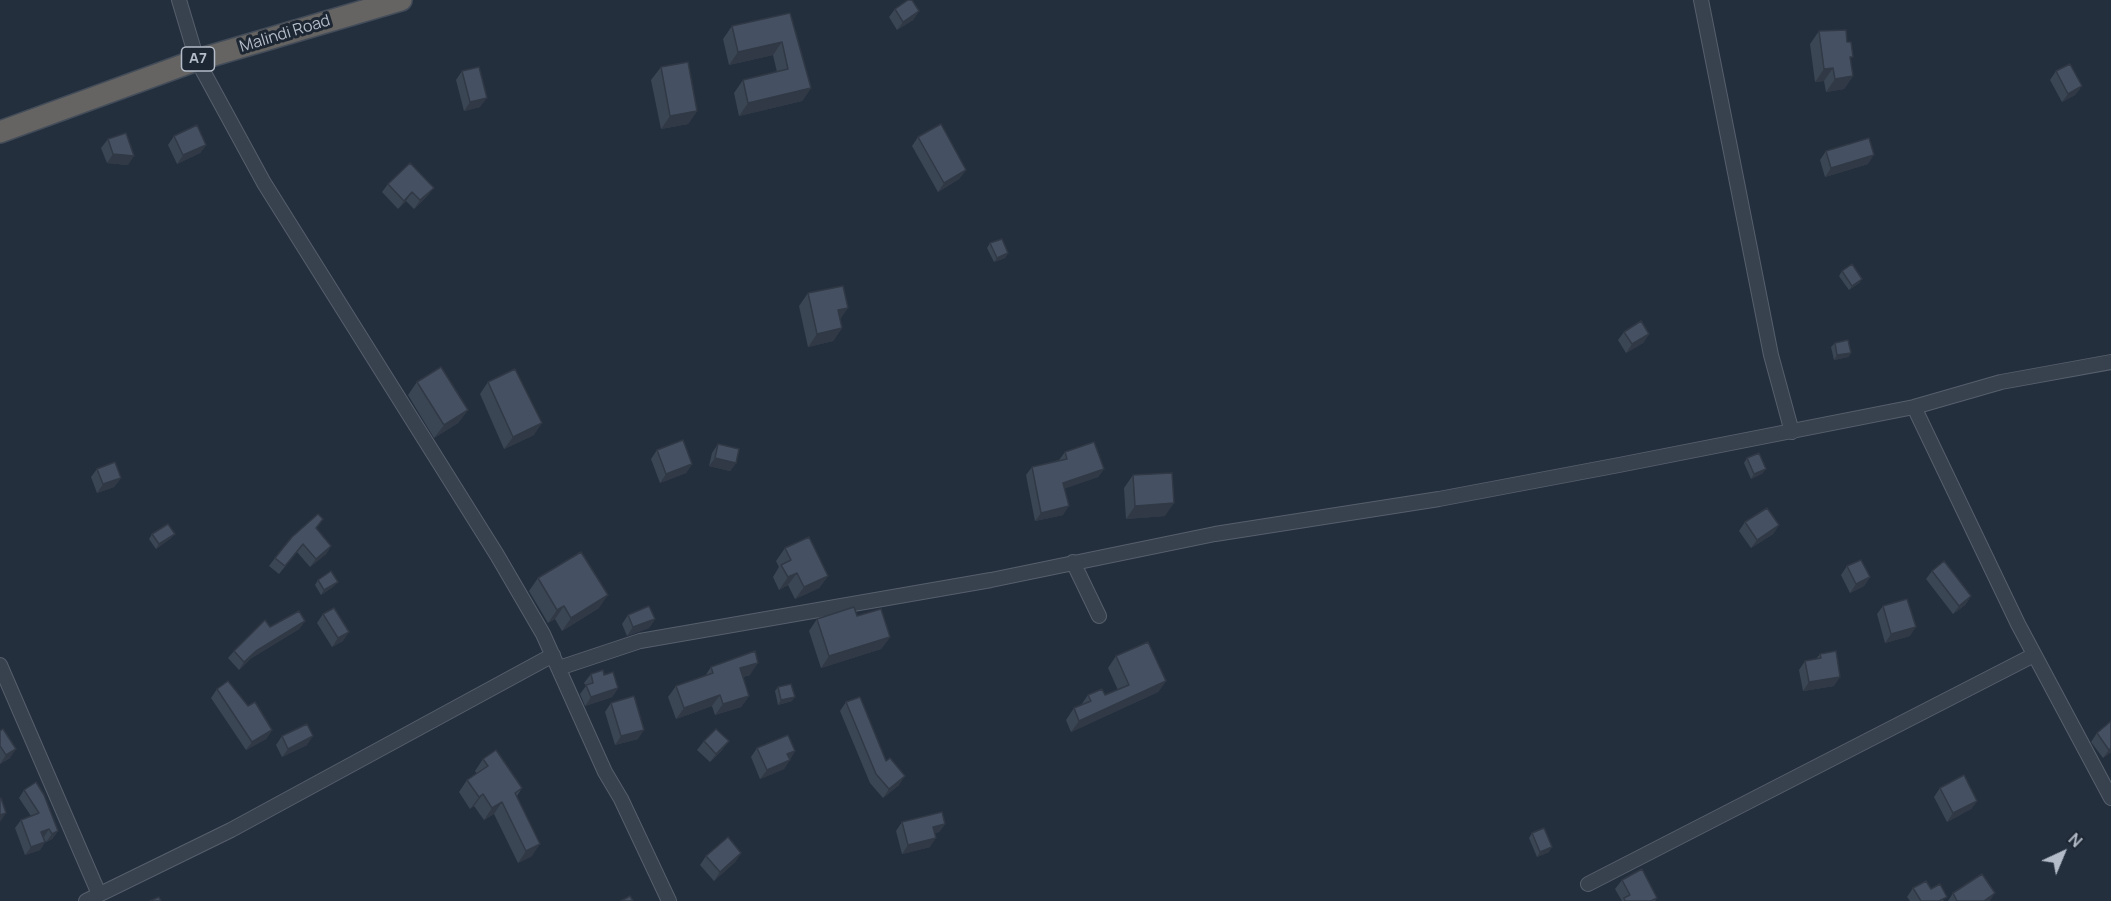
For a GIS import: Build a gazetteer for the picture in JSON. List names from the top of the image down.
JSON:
{
  "streets": {
    "highway": ["Malindi Road", "A7"]
  },
  "north": "top right"
}
